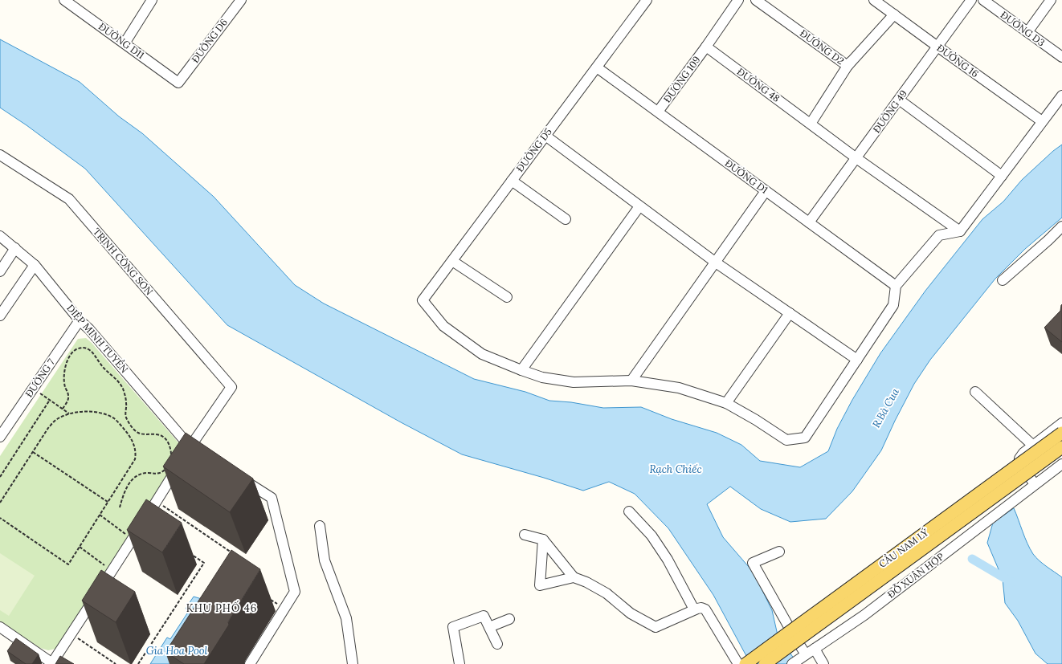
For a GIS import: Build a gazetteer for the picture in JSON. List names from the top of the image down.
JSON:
{
  "streets": {
    "main road": ["CẦU NAM LÝ"],
    "street": [
      "ĐƯỜNG D3",
      "ĐƯỜNG D11",
      "ĐƯỜNG D6",
      "ĐƯỜNG D2",
      "ĐƯỜNG 16",
      "ĐƯỜNG 109",
      "ĐƯỜNG 48",
      "ĐƯỜNG 49",
      "ĐƯỜNG D5",
      "ĐƯỜNG D1",
      "TRỊNH CÔNG SƠN",
      "DIỆP MINH TUYỀN",
      "ĐƯỜNG 7",
      "ĐỖ XUÂN HỢP"
    ]
  },
  "crossings": [
    ["ĐƯỜNG D11", "ĐƯỜNG D6"],
    ["ĐƯỜNG 16", "ĐƯỜNG 49"],
    ["ĐƯỜNG 109", "ĐƯỜNG 48"],
    ["ĐƯỜNG 109", "ĐƯỜNG D1"],
    ["ĐƯỜNG 48", "ĐƯỜNG 49"],
    ["ĐƯỜNG 49", "ĐƯỜNG D1"],
    ["ĐƯỜNG D5", "ĐƯỜNG D1"],
    ["TRỊNH CÔNG SƠN", "DIỆP MINH TUYỀN"],
    ["DIỆP MINH TUYỀN", "ĐƯỜNG 7"]
  ],
  "districts": ["KHU PHỐ 46"],
  "water": ["R.Bà Cua", "Rạch Chiếc", "Gia Hoa Pool"]
}
